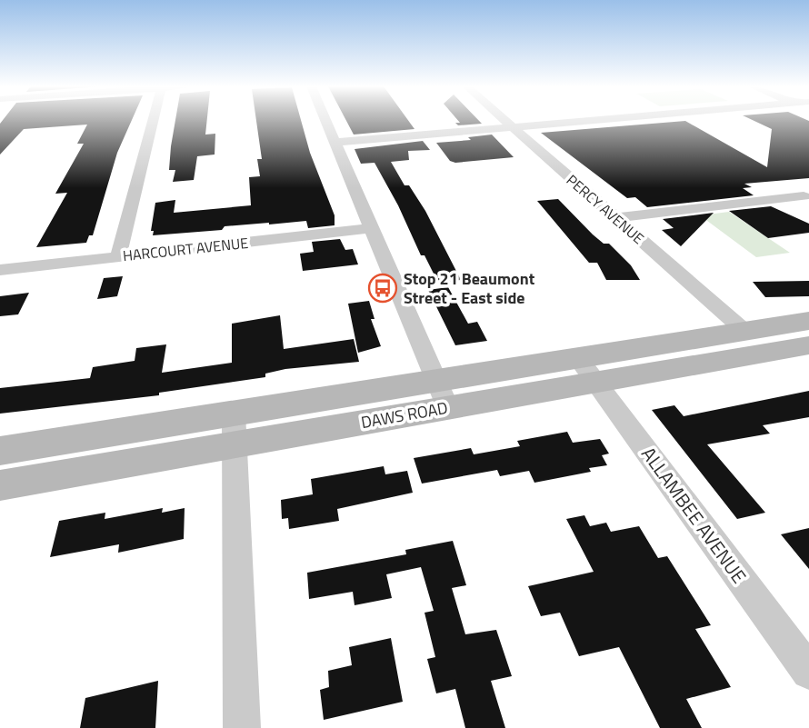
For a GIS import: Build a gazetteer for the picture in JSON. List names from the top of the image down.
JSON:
{
  "streets": {
    "main road": ["DAWS ROAD"],
    "street": ["PERCY AVENUE", "HARCOURT AVENUE", "ALLAMBEE AVENUE"]
  },
  "crossings": [
    ["PERCY AVENUE", "DAWS ROAD"],
    ["DAWS ROAD", "ALLAMBEE AVENUE"]
  ],
  "places": {
    "bus stop": ["Stop 21 Beaumont Street - East side"]
  }
}
